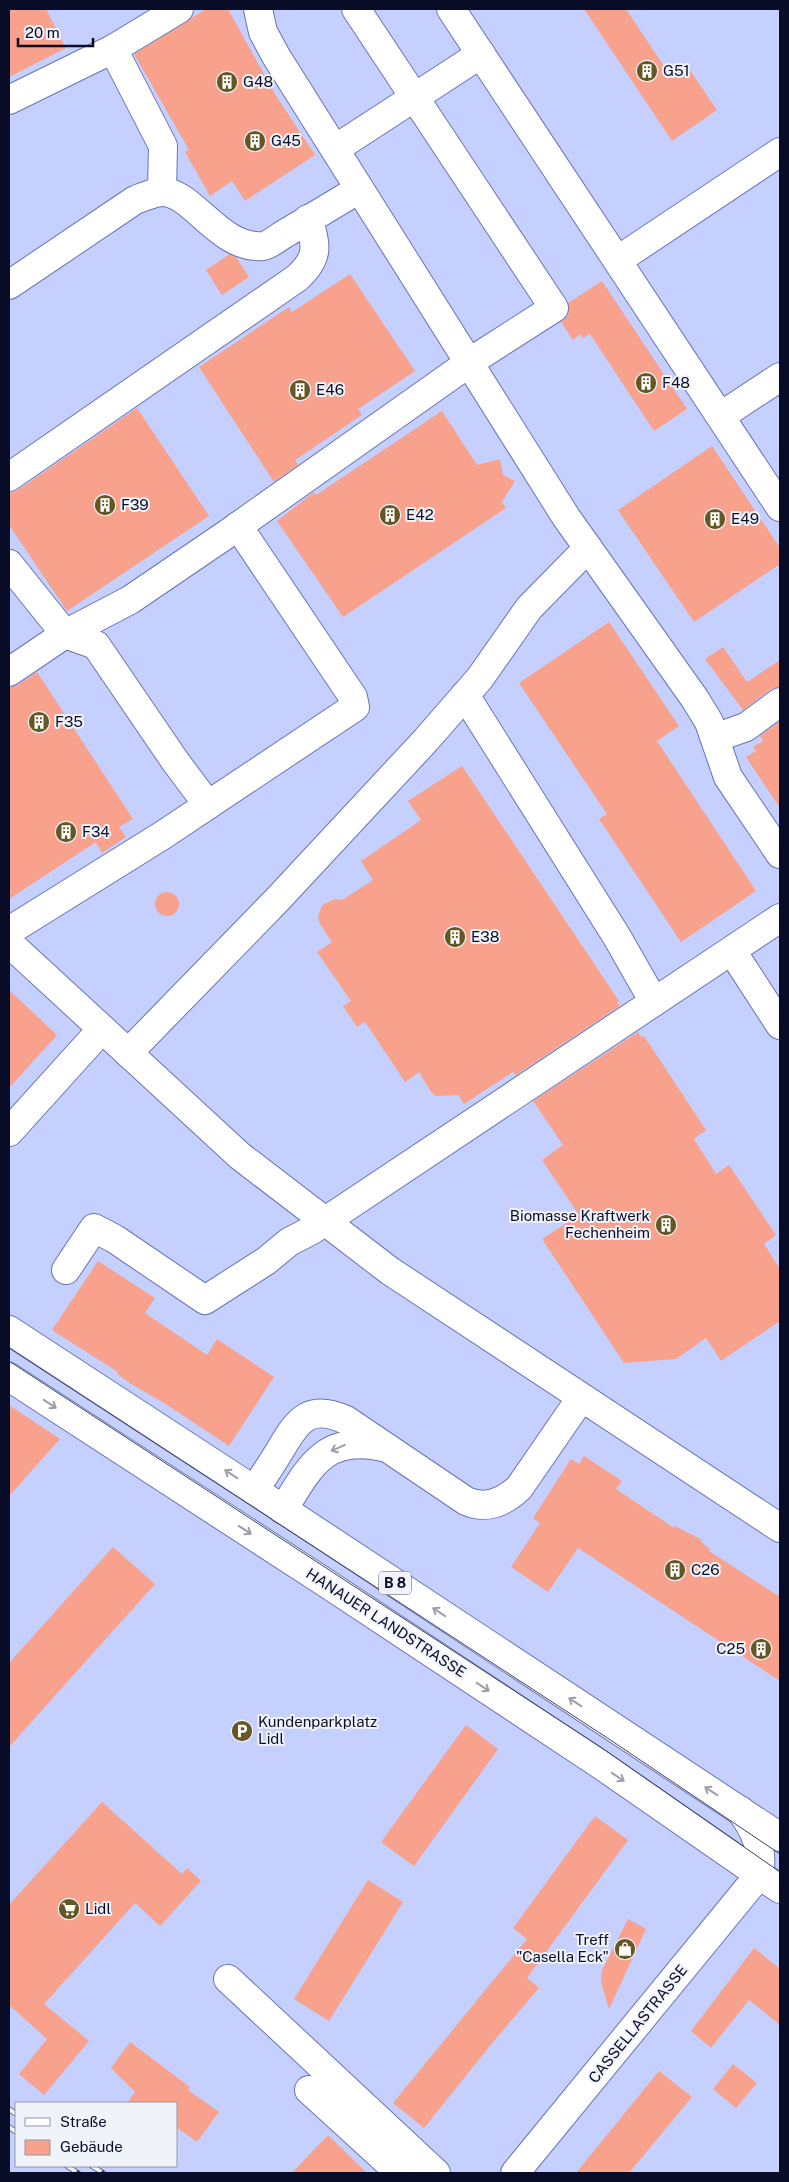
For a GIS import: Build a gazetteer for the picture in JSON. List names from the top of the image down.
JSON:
{
  "streets": {
    "main road": ["B 8", "HANAUER LANDSTRASSE", "CASSELLASTRASSE"]
  },
  "crossings": [
    ["HANAUER LANDSTRASSE", "CASSELLASTRASSE"]
  ],
  "places": {
    "building": [
      "G51",
      "G48",
      "G45",
      "F48",
      "E46",
      "F39",
      "E42",
      "E49",
      "F35",
      "F34",
      "E38",
      "Biomasse Kraftwerk Fechenheim",
      "C26",
      "C25"
    ],
    "parking": ["Kundenparkplatz Lidl"],
    "supermarket": ["Lidl"],
    "shop": ["Treff \"Casella Eck\""]
  },
  "legend": ["Straße", "Gebäude"],
  "scale_bar": "20 m"
}
